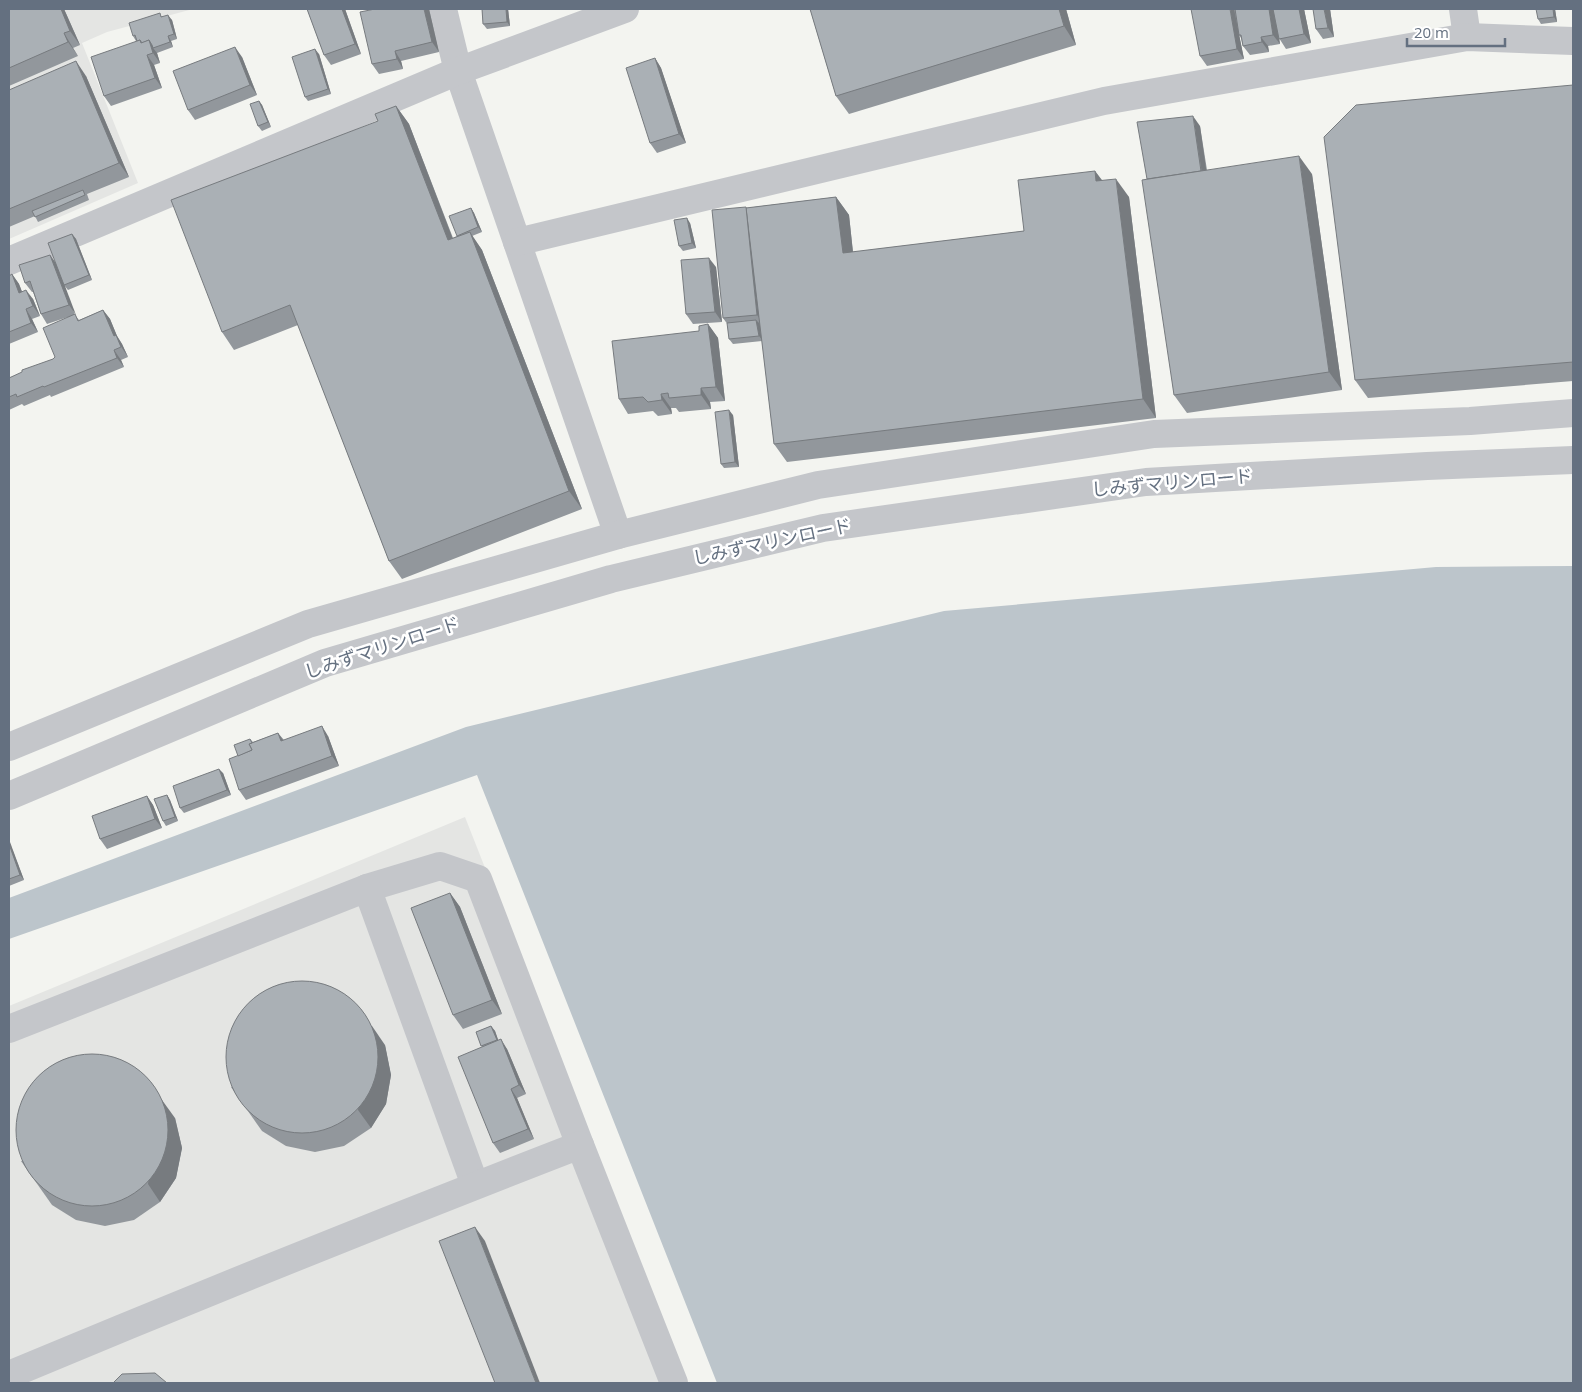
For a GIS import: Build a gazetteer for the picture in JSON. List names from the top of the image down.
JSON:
{
  "streets": {
    "street": ["しみずマリンロード"]
  },
  "scale_bar": "20 m"
}
